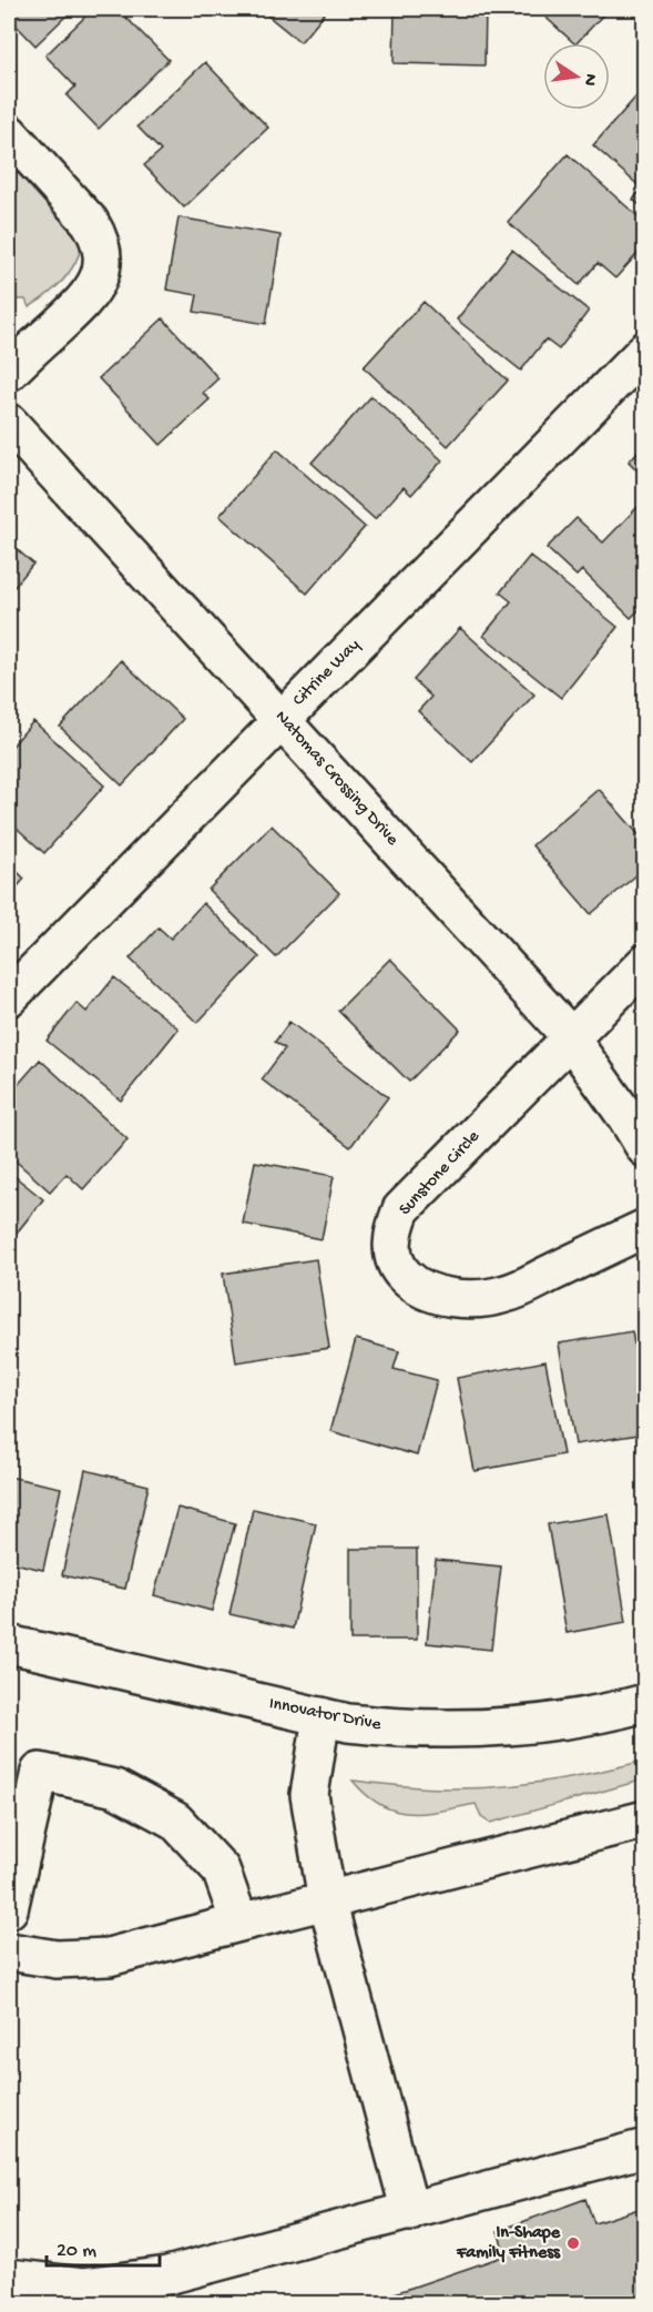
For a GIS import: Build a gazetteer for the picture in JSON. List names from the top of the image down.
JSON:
{
  "streets": {
    "street": [
      "Citrine Way",
      "Natomas Crossing Drive",
      "Sunstone Circle",
      "Innovator Drive"
    ]
  },
  "crossings": [
    ["Citrine Way", "Natomas Crossing Drive"],
    ["Natomas Crossing Drive", "Sunstone Circle"]
  ],
  "places": ["In-Shape Family Fitness"],
  "scale_bar": "20 m",
  "north": "right"
}
